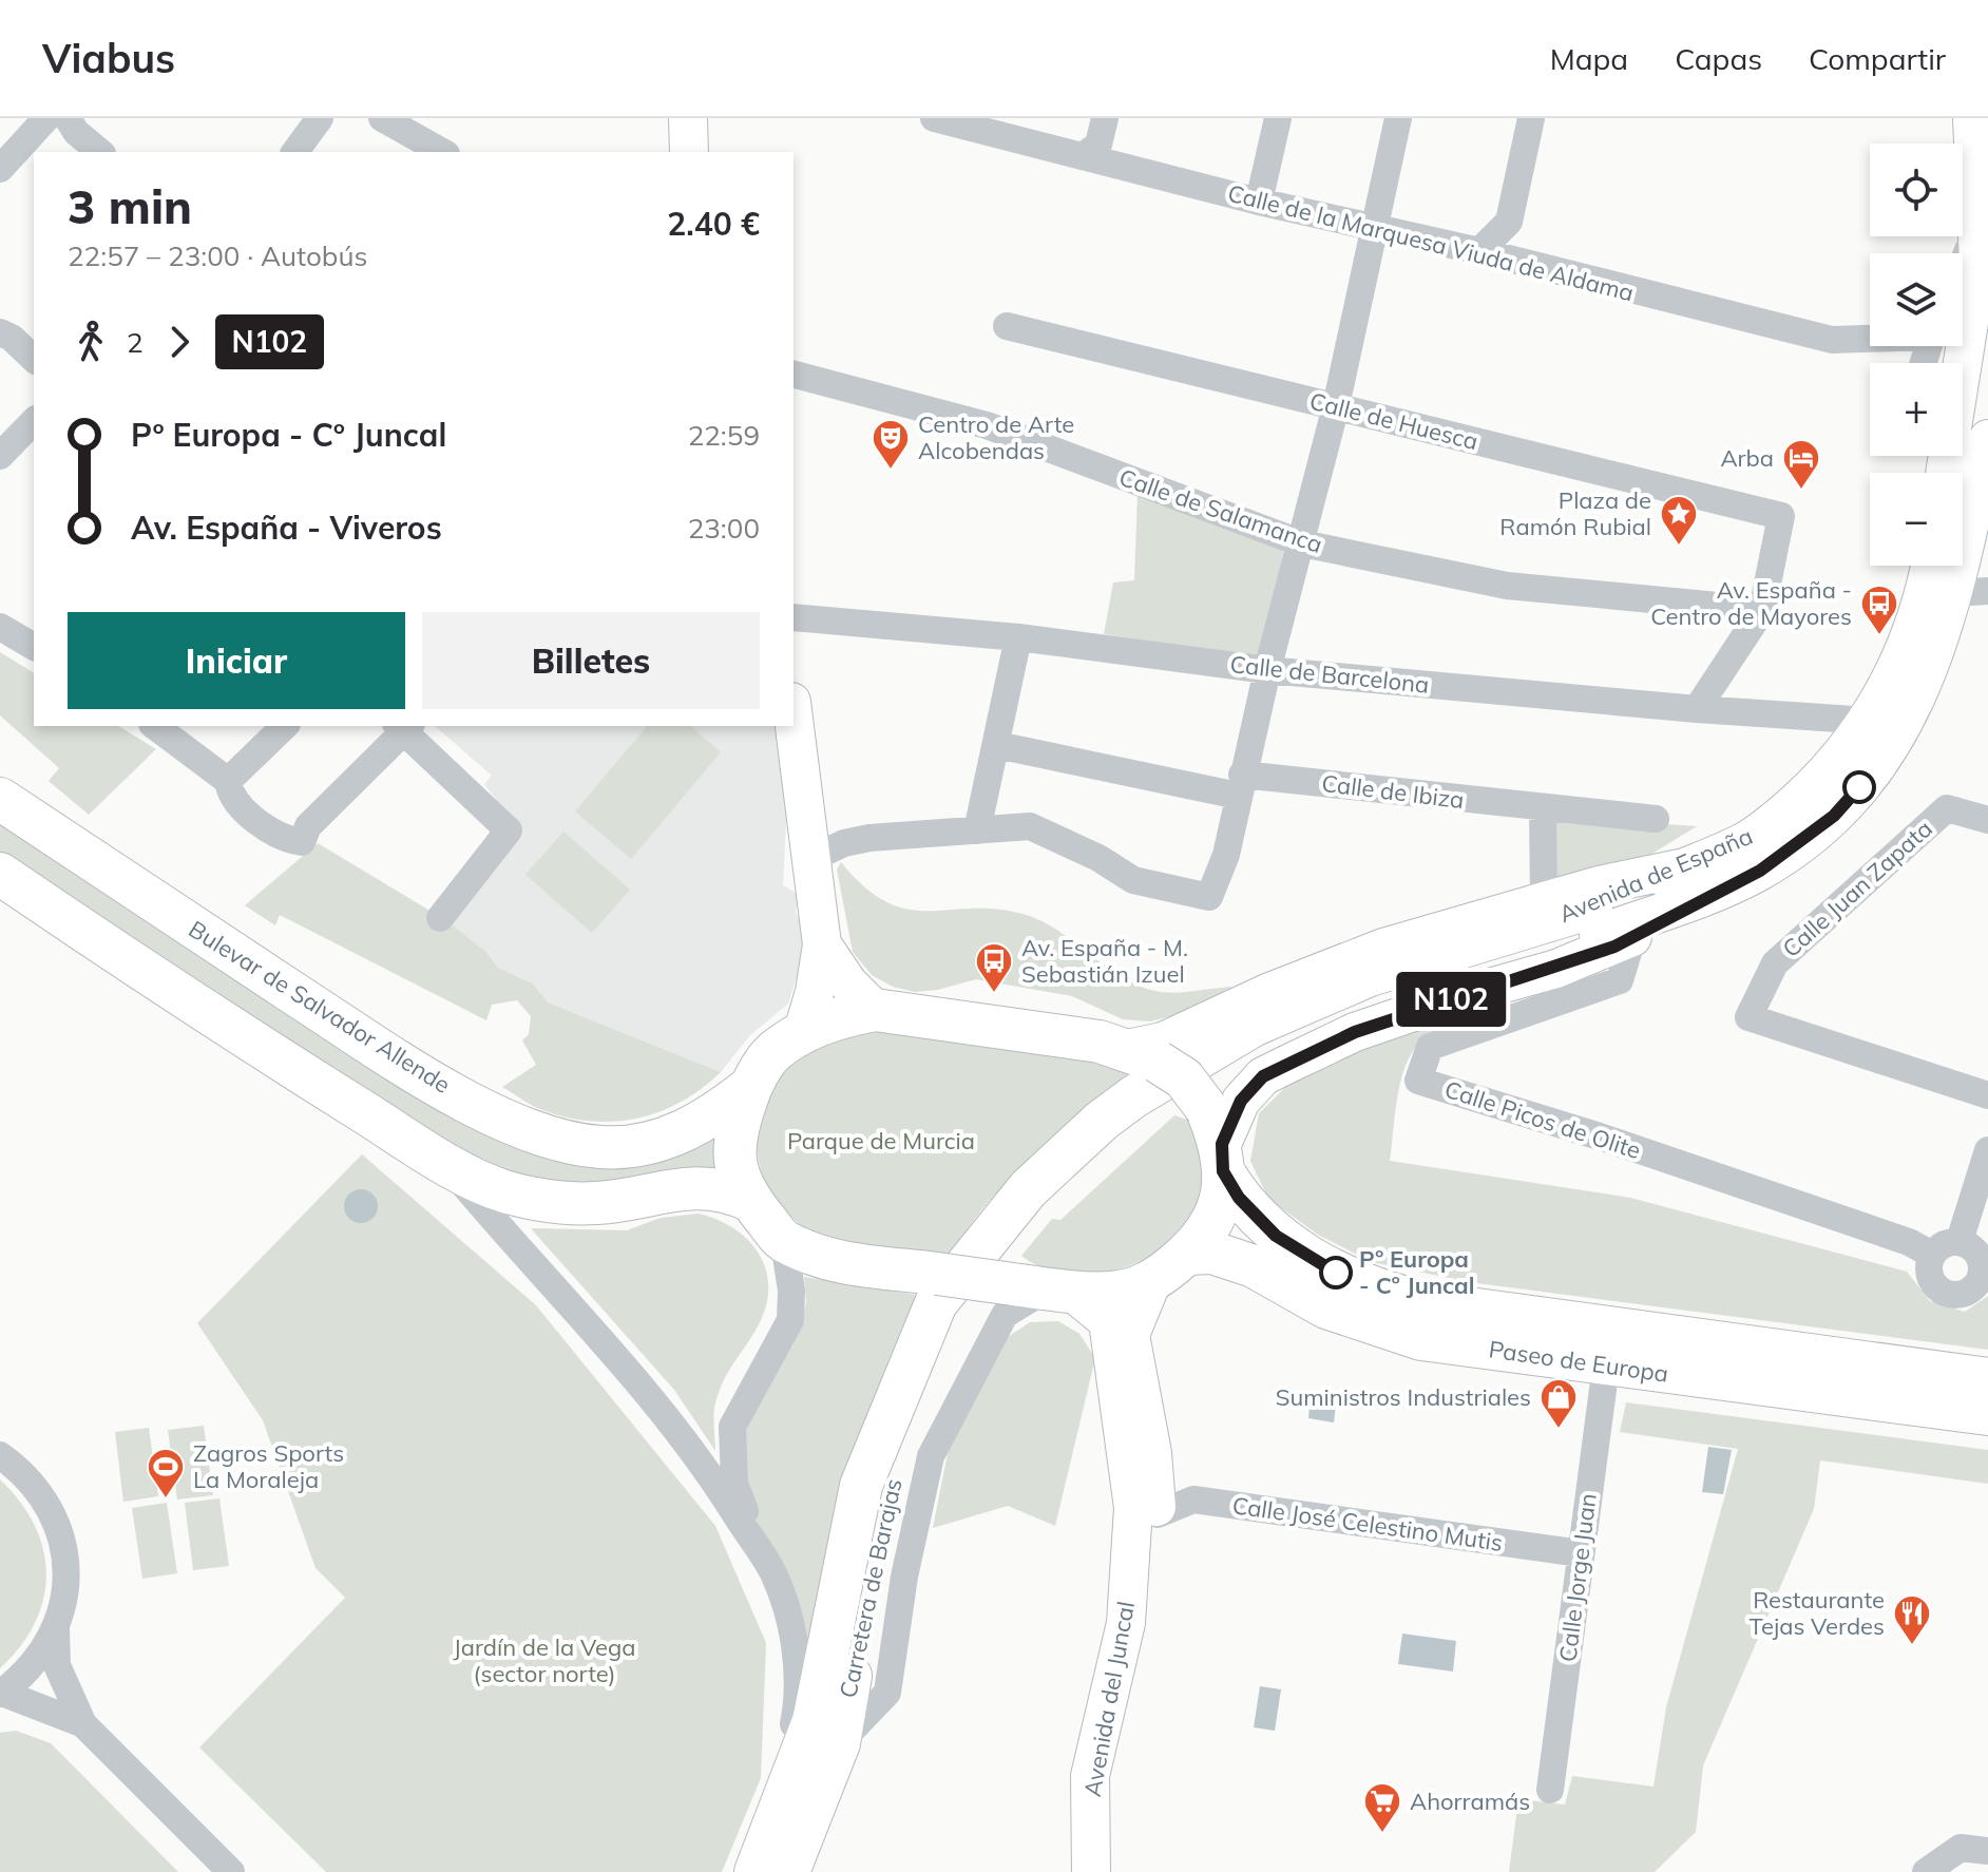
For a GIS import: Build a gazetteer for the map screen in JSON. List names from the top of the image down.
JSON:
{
  "streets": {
    "main road": [
      "Avenida de España",
      "Bulevar de Salvador Allende",
      "Paseo de Europa",
      "Carretera de Barajas",
      "Avenida del Juncal"
    ],
    "street": [
      "Calle de la Marquesa Viuda de Aldama",
      "Calle de Huesca",
      "Calle de Salamanca",
      "Calle de Barcelona",
      "Calle de Ibiza",
      "Calle Juan Zapata",
      "Calle Picos de Olite",
      "Calle José Celestino Mutis",
      "Calle Jorge Juan"
    ]
  },
  "crossings": [
    ["Calle de Huesca", "Calle de Salamanca"],
    ["Calle de Barcelona", "Avenida de España"],
    ["Avenida de España", "Calle Picos de Olite"],
    ["Avenida de España", "Carretera de Barajas"],
    ["Paseo de Europa", "Calle Jorge Juan"],
    ["Calle José Celestino Mutis", "Calle Jorge Juan"],
    ["Calle José Celestino Mutis", "Avenida del Juncal"]
  ],
  "parks": ["Parque de Murcia", "Jardín de la Vega (sector norte)"],
  "places": {
    "theatre": ["Centro de Arte Alcobendas"],
    "hotel": ["Arba"],
    "place": ["Plaza de Ramón Rubial"],
    "bus stop": ["Av. España - Centro de Mayores", "Av. España - M. Sebastián Izuel"],
    "other": ["Pº Europa - Cº Juncal"],
    "shop": ["Suministros Industriales"],
    "sports": ["Zagros Sports La Moraleja"],
    "restaurant": ["Restaurante Tejas Verdes"],
    "supermarket": ["Ahorramás"]
  },
  "lines": ["bus line N102"],
  "page": {
    "header": "Viabus",
    "nav": ["Mapa", "Capas", "Compartir"],
    "on_map": "N102",
    "map_buttons": ["+", "−"],
    "heading": ["3 min", "22:57 – 23:00 · Autobús", "2.40 €"],
    "legs": ["2", "N102"],
    "list": [
      {
        "name": "Pº Europa - Cº Juncal",
        "value": "22:59"
      },
      {
        "name": "Av. España - Viveros",
        "value": "23:00"
      }
    ],
    "buttons": ["Iniciar", "Billetes"]
  }
}
